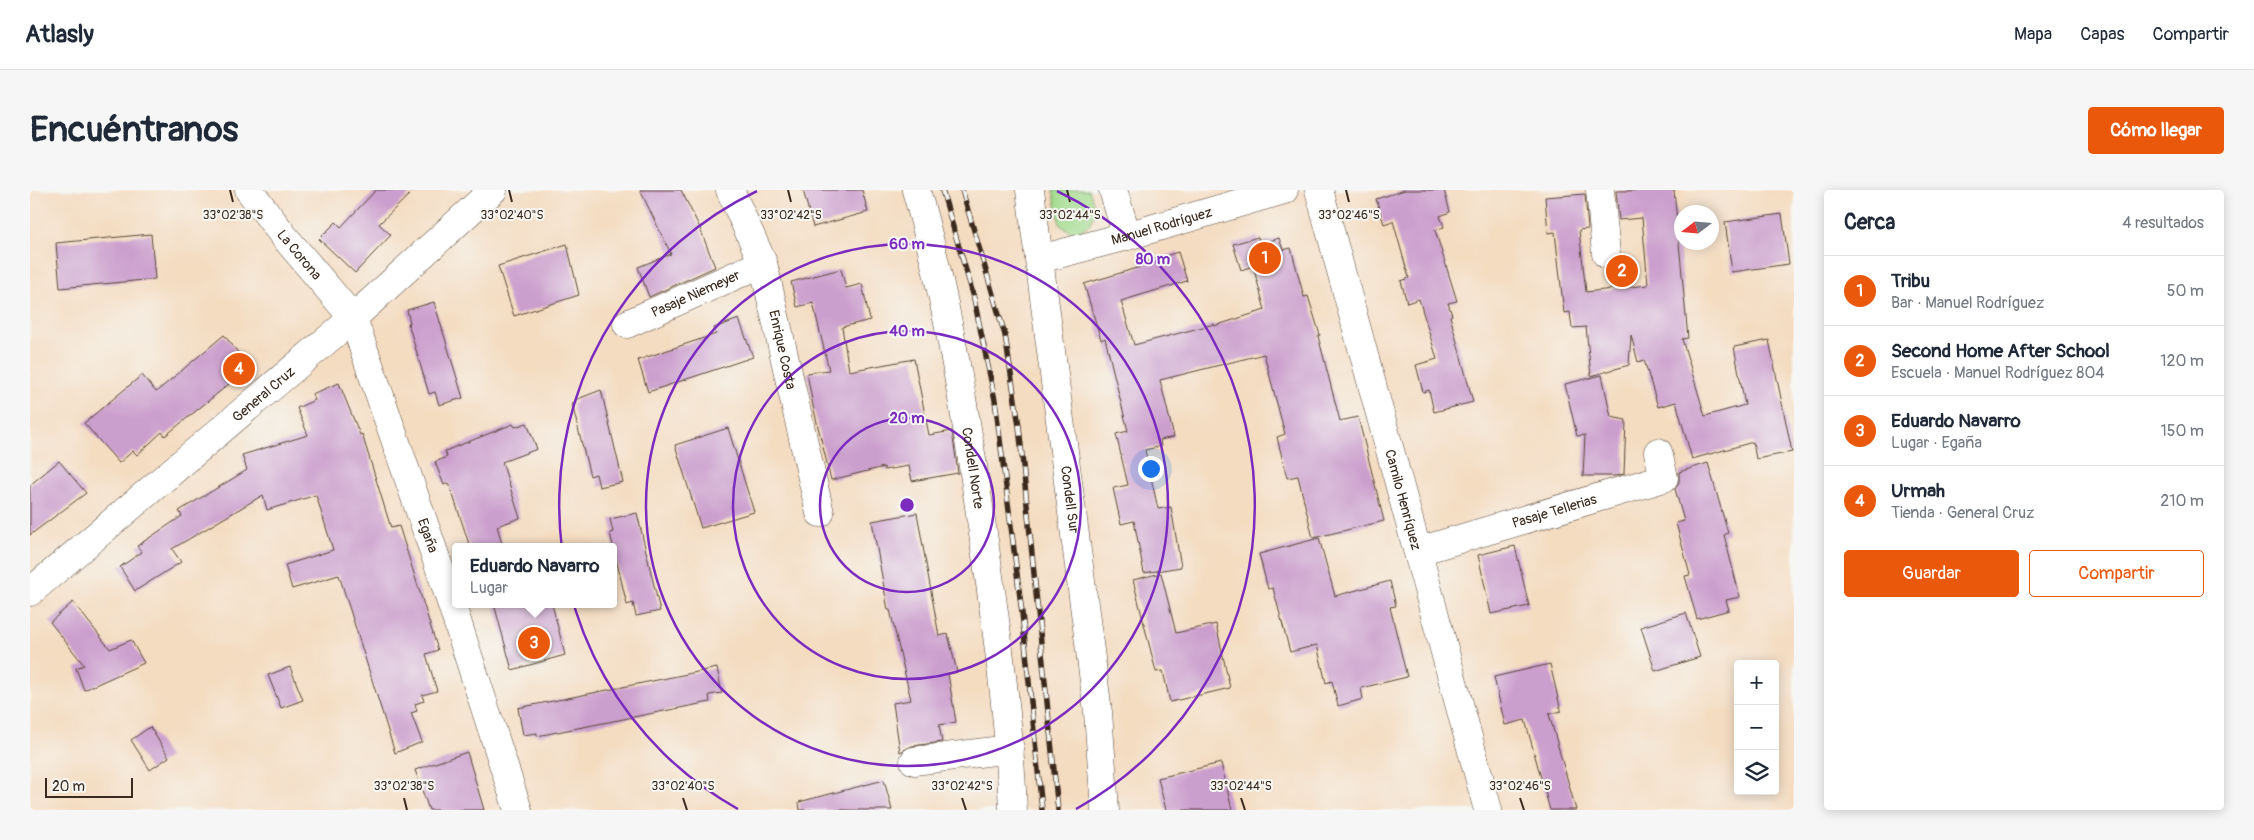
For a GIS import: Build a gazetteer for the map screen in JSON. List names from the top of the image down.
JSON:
{
  "streets": {
    "street": [
      "Manuel Rodríguez",
      "La Corona",
      "Pasaje Niemeyer",
      "Enrique Costa",
      "General Cruz",
      "Condell Norte",
      "Condell Sur",
      "Camilo Henríquez",
      "Pasaje Tellerias",
      "Egaña"
    ]
  },
  "crossings": [
    ["Manuel Rodríguez", "Condell Sur"],
    ["La Corona", "General Cruz"],
    ["La Corona", "Egaña"],
    ["Pasaje Niemeyer", "Enrique Costa"],
    ["General Cruz", "Egaña"],
    ["Camilo Henríquez", "Pasaje Tellerias"]
  ],
  "scale_bar": "20 m",
  "north": "left",
  "page": {
    "header": "Atlasly",
    "nav": ["Mapa", "Capas", "Compartir"],
    "buttons": [
      "Cómo llegar",
      ["Guardar", "Compartir"]
    ],
    "title": "Encuéntranos",
    "heading": ["Cerca", "4 resultados"],
    "pins": [
      "1",
      "2",
      "4",
      "3"
    ],
    "list": [
      {
        "mark": "1",
        "name": "Tribu",
        "note": "Bar · Manuel Rodríguez",
        "value": "50 m"
      },
      {
        "mark": "2",
        "name": "Second Home After School",
        "note": "Escuela · Manuel Rodríguez 804",
        "value": "120 m"
      },
      {
        "mark": "3",
        "name": "Eduardo Navarro",
        "note": "Lugar · Egaña",
        "value": "150 m"
      },
      {
        "mark": "4",
        "name": "Urmah",
        "note": "Tienda · General Cruz",
        "value": "210 m"
      }
    ],
    "popup": ["Eduardo Navarro", "Lugar"],
    "map_buttons": ["+", "−"],
    "scale": "20 m"
  },
  "coordinates": [
    "33°02'38\"S",
    "33°02'40\"S",
    "33°02'42\"S",
    "33°02'44\"S",
    "33°02'46\"S"
  ],
  "rings": [
    "60 m",
    "80 m",
    "40 m",
    "20 m"
  ]
}
